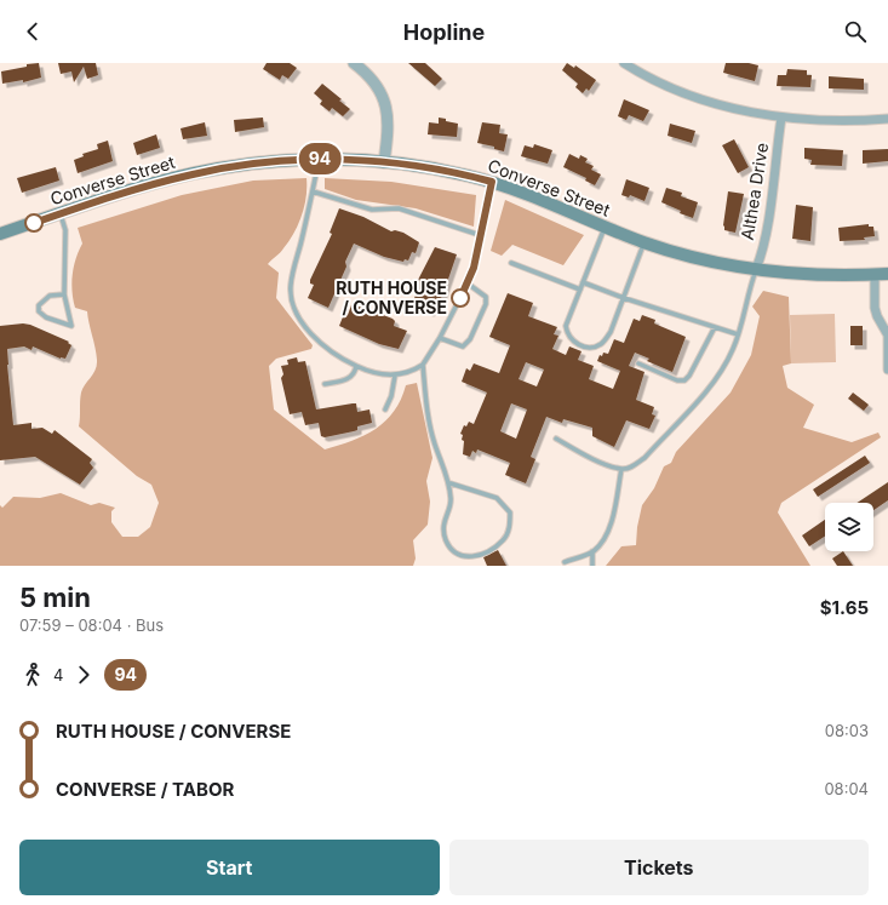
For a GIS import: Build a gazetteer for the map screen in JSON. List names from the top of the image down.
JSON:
{
  "streets": {
    "main road": ["Converse Street"],
    "street": ["Althea Drive"]
  },
  "crossings": [
    ["Converse Street", "Althea Drive"]
  ],
  "places": ["RUTH HOUSE / CONVERSE"],
  "lines": ["bus line 94"],
  "page": {
    "header": "Hopline",
    "on_map": "94",
    "heading": ["5 min", "07:59 – 08:04 · Bus", "$1.65"],
    "legs": ["4", "94"],
    "list": [
      {
        "name": "RUTH HOUSE / CONVERSE",
        "value": "08:03"
      },
      {
        "name": "CONVERSE / TABOR",
        "value": "08:04"
      }
    ],
    "buttons": ["Start", "Tickets"]
  }
}
